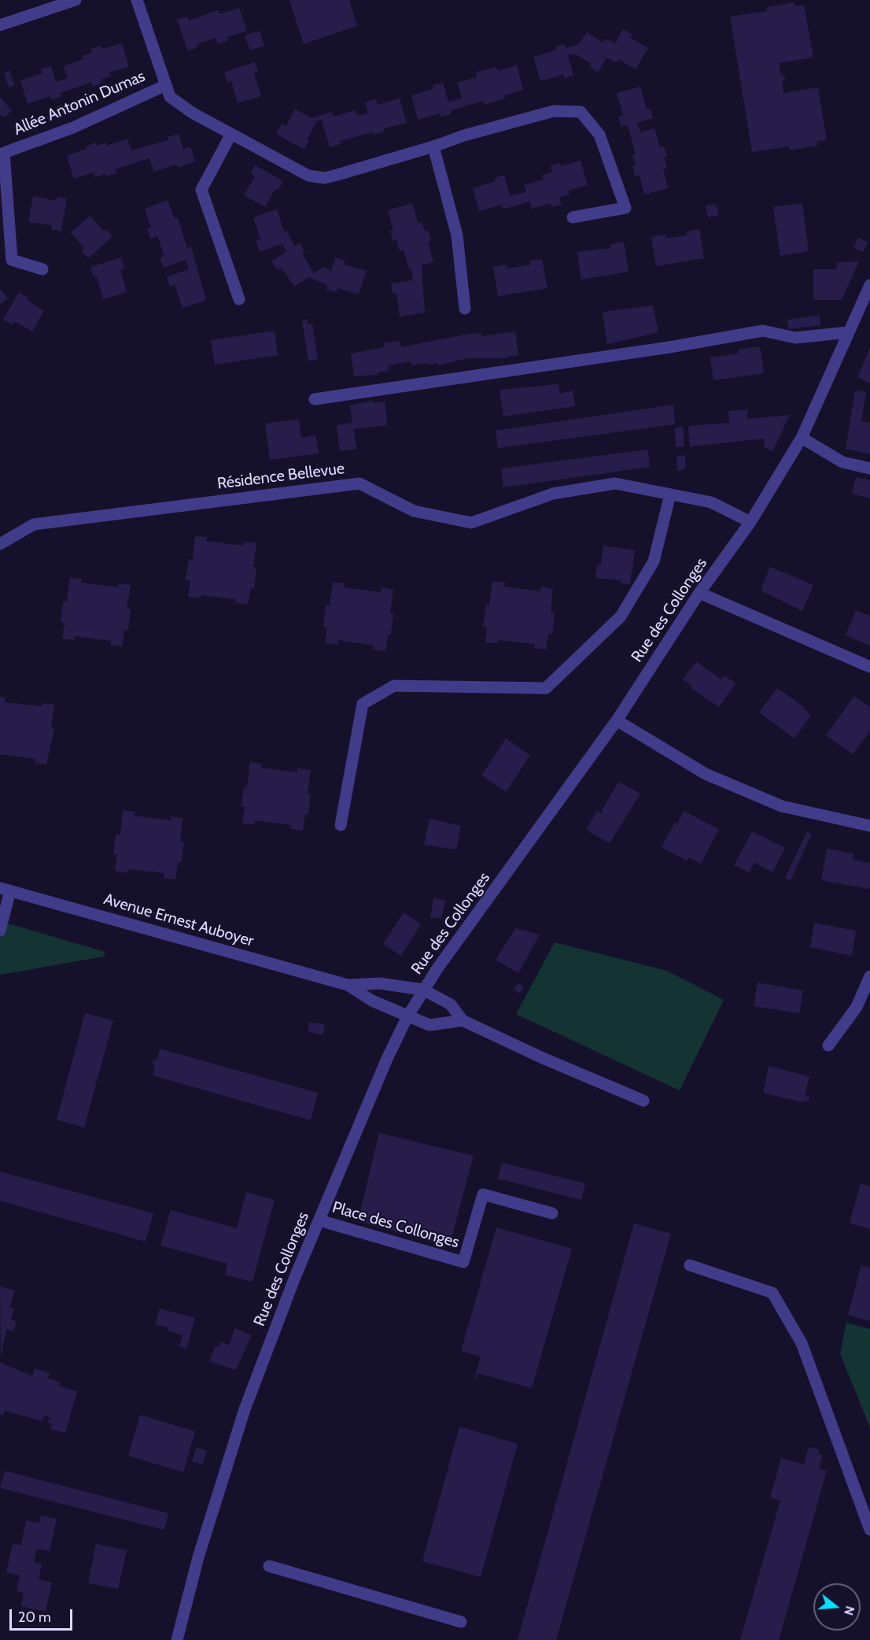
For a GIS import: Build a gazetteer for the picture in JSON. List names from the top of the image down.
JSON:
{
  "streets": {
    "street": [
      "Allée Antonin Dumas",
      "Résidence Bellevue",
      "Rue des Collonges",
      "Avenue Ernest Auboyer",
      "Place des Collonges"
    ]
  },
  "crossings": [
    ["Résidence Bellevue", "Rue des Collonges"],
    ["Rue des Collonges", "Avenue Ernest Auboyer"],
    ["Rue des Collonges", "Place des Collonges"]
  ],
  "scale_bar": "20 m",
  "north": "right"
}
